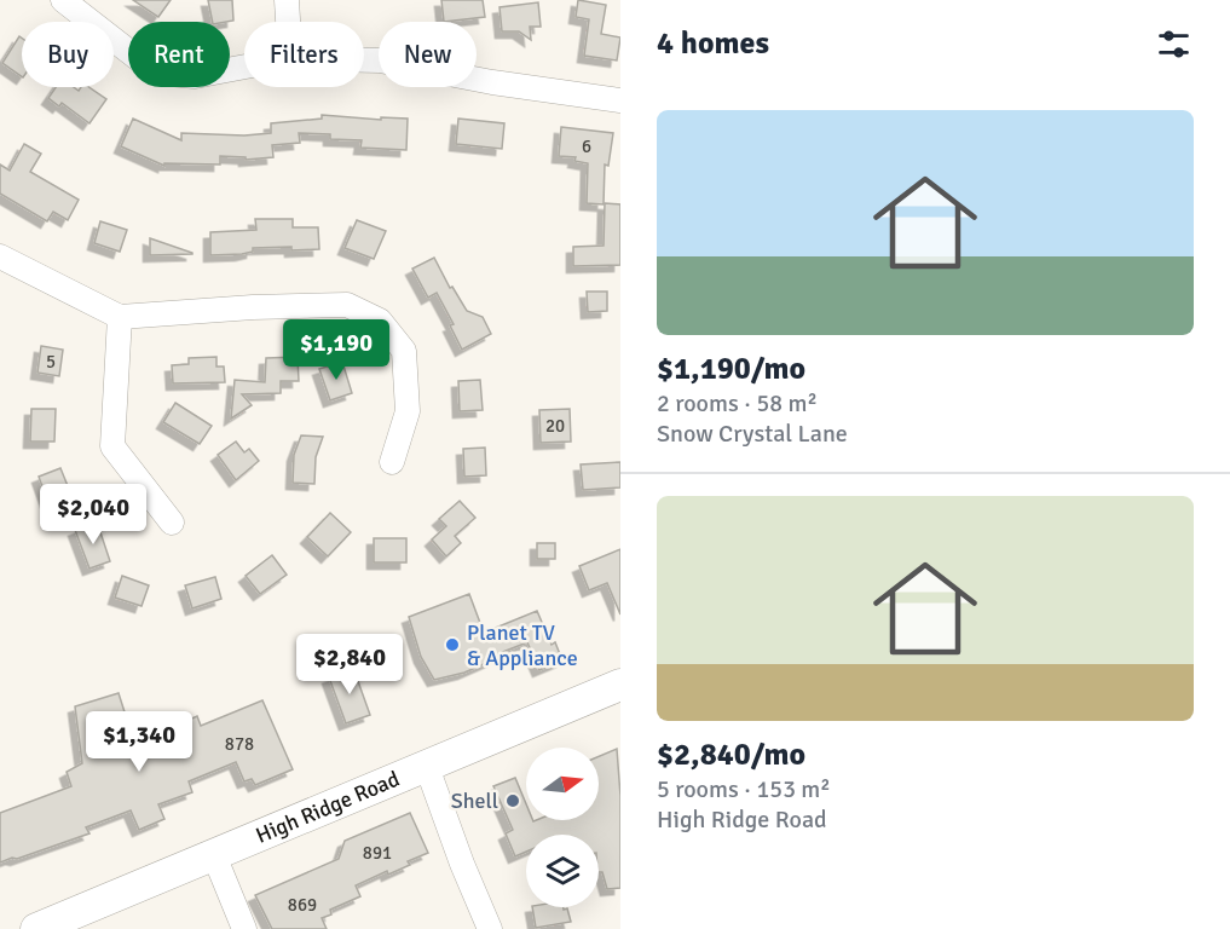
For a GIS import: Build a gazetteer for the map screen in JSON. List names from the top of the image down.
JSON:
{
  "streets": {
    "main road": ["High Ridge Road"]
  },
  "places": ["Planet TV & Appliance", "Shell"],
  "house_numbers": [
    "6",
    "5",
    "20",
    "878",
    "891",
    "869"
  ],
  "north": "right",
  "page": {
    "heading": "4 homes",
    "chip": [
      "Buy",
      "Rent",
      "Filters",
      "New"
    ],
    "list": [
      {
        "name": "$1,190/mo",
        "note": "2 rooms · 58 m² · Snow Crystal Lane"
      },
      {
        "name": "$2,840/mo",
        "note": "5 rooms · 153 m² · High Ridge Road"
      }
    ],
    "price": [
      "$1,190",
      "$2,040",
      "$2,840",
      "$1,340"
    ]
  }
}
